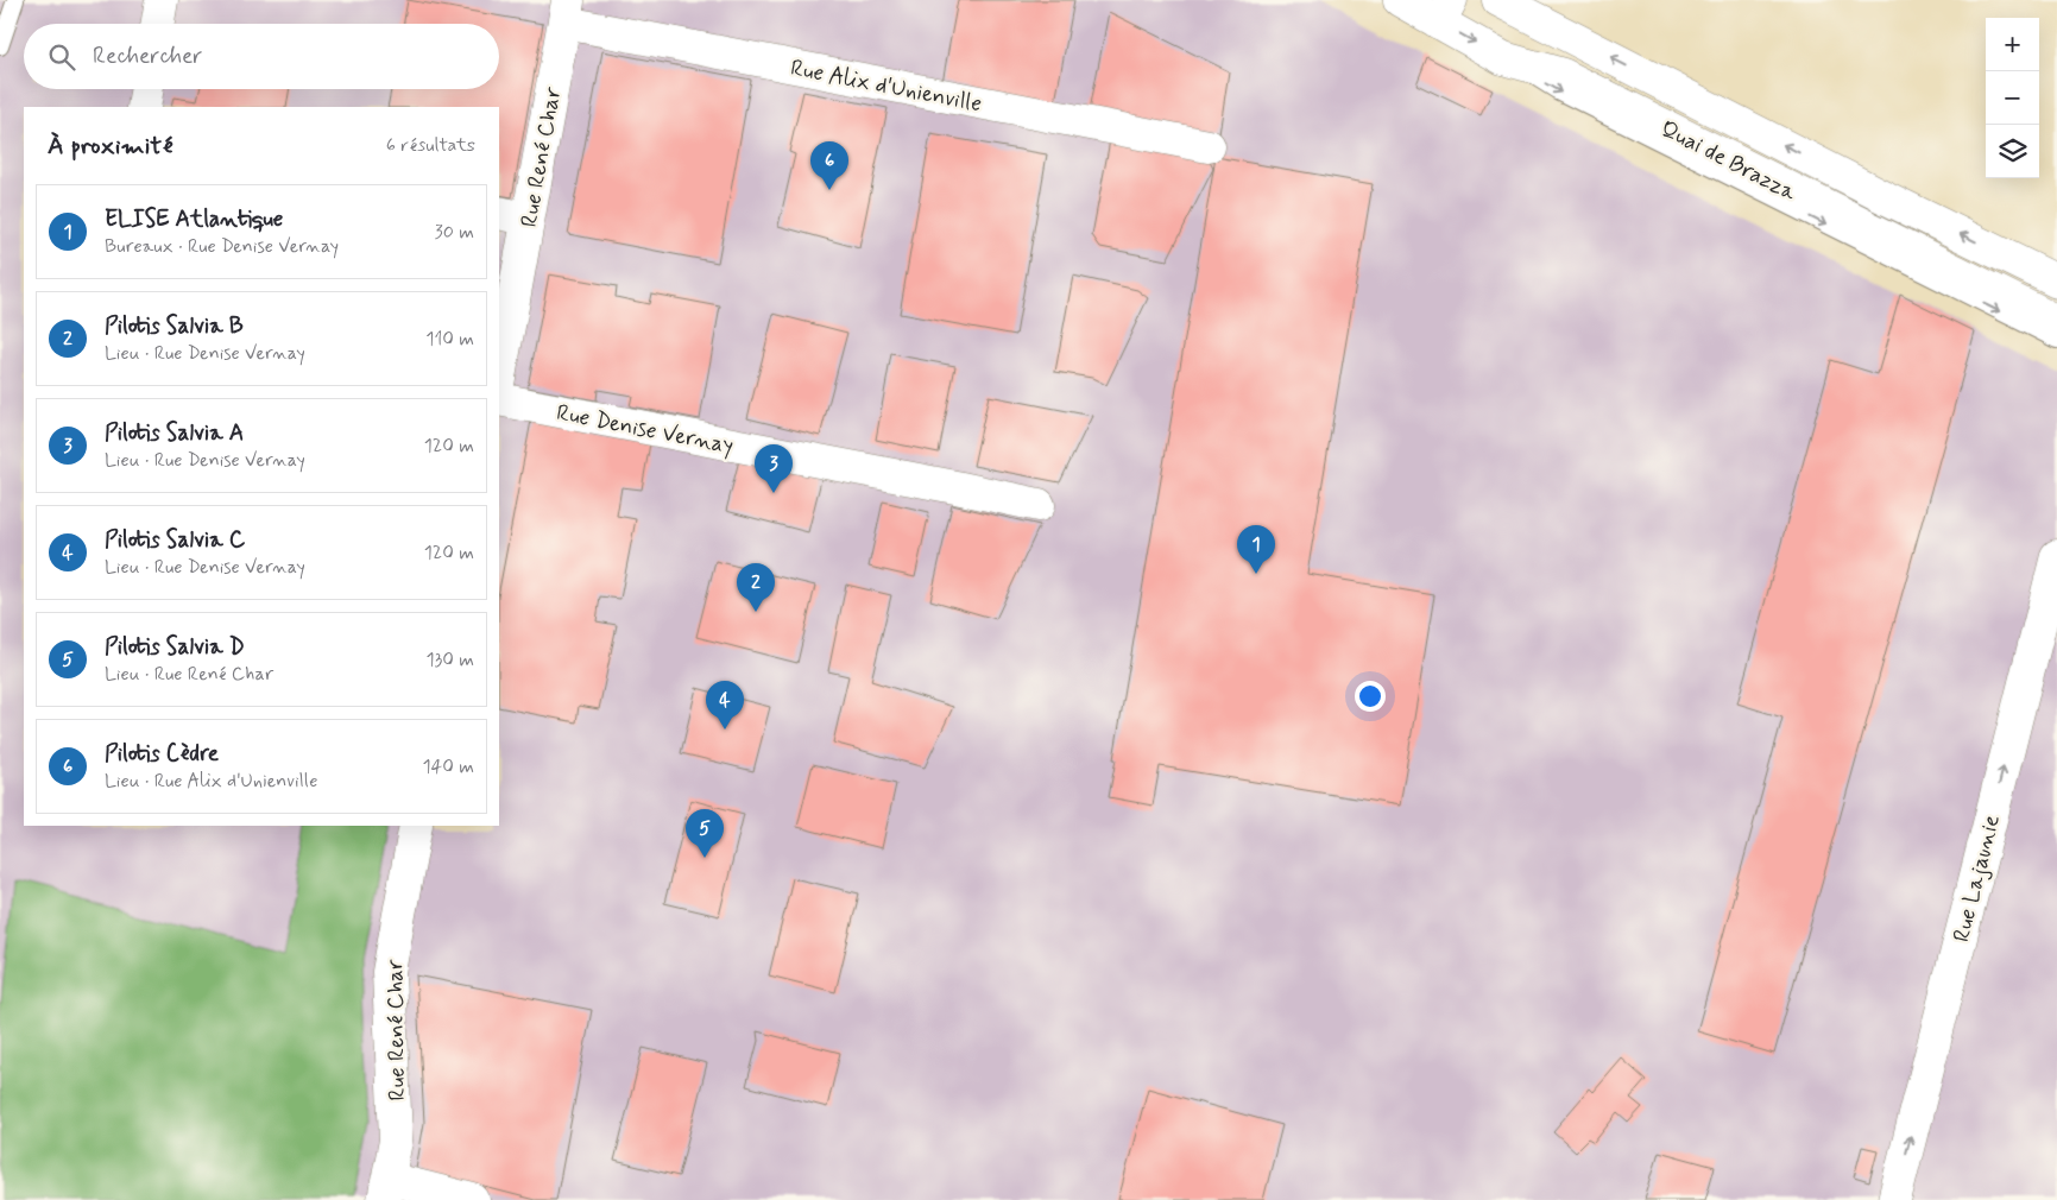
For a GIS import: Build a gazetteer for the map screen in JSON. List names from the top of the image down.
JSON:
{
  "streets": {
    "street": [
      "Rue Alix d'Unienville",
      "Rue René Char",
      "Quai de Brazza",
      "Rue Denise Vernay",
      "Rue Lajaunie"
    ]
  },
  "crossings": [
    ["Rue Alix d'Unienville", "Rue René Char"]
  ],
  "one_way": ["Rue Lajaunie"],
  "page": {
    "map_buttons": ["+", "−"],
    "search": "Rechercher",
    "heading": ["À proximité", "6 résultats"],
    "pins": [
      "6",
      "3",
      "1",
      "2",
      "4",
      "5"
    ],
    "list": [
      {
        "mark": "1",
        "name": "ELISE Atlantique",
        "note": "Bureaux · Rue Denise Vernay",
        "value": "30 m"
      },
      {
        "mark": "2",
        "name": "Pilotis Salvia B",
        "note": "Lieu · Rue Denise Vernay",
        "value": "110 m"
      },
      {
        "mark": "3",
        "name": "Pilotis Salvia A",
        "note": "Lieu · Rue Denise Vernay",
        "value": "120 m"
      },
      {
        "mark": "4",
        "name": "Pilotis Salvia C",
        "note": "Lieu · Rue Denise Vernay",
        "value": "120 m"
      },
      {
        "mark": "5",
        "name": "Pilotis Salvia D",
        "note": "Lieu · Rue René Char",
        "value": "130 m"
      },
      {
        "mark": "6",
        "name": "Pilotis Cèdre",
        "note": "Lieu · Rue Alix d'Unienville",
        "value": "140 m"
      }
    ]
  }
}
